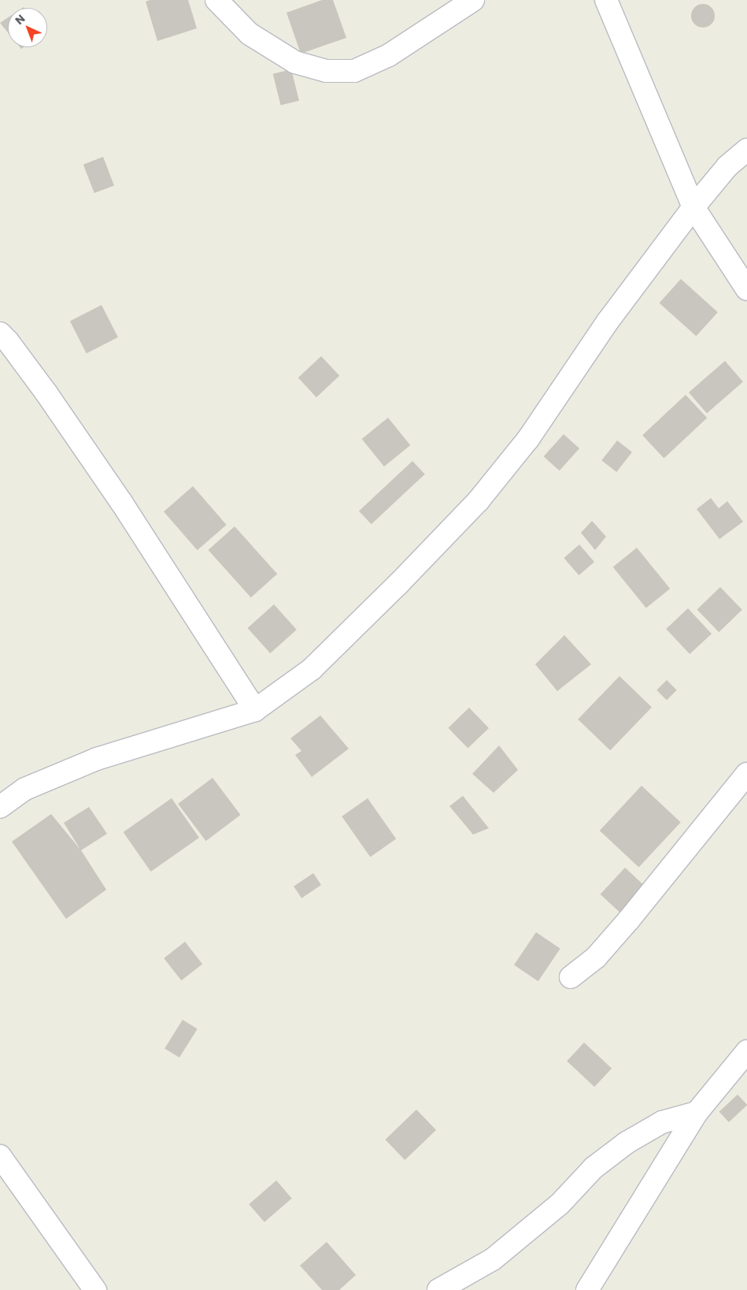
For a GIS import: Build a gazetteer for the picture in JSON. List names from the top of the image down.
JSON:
{
  "north": "top left"
}
